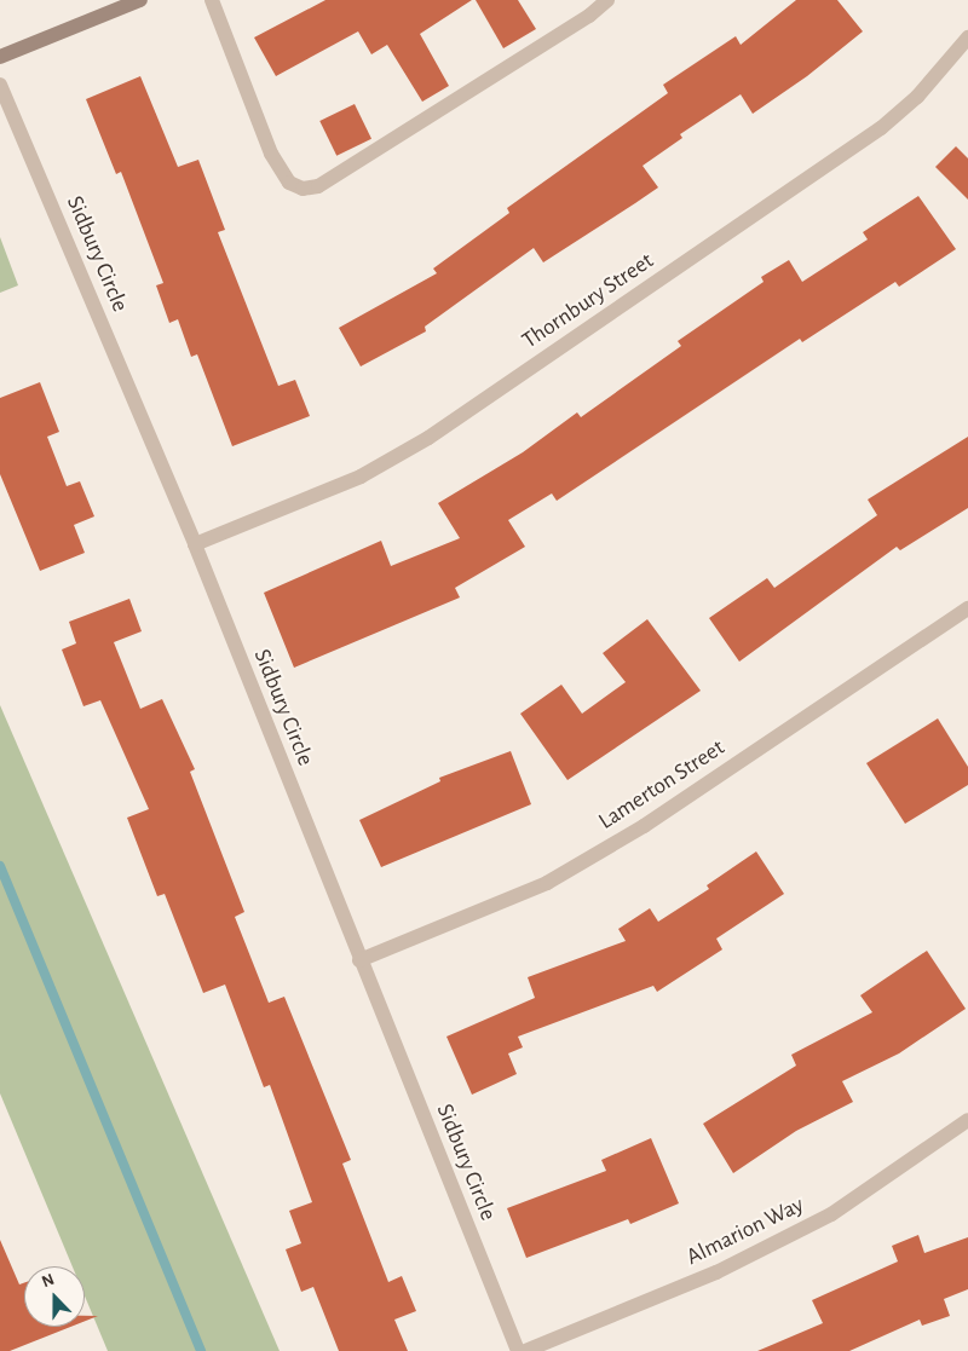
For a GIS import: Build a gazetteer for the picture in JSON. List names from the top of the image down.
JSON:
{
  "streets": {
    "street": [
      "Sidbury Circle",
      "Thornbury Street",
      "Lamerton Street",
      "Almarion Way"
    ]
  },
  "crossings": [
    ["Sidbury Circle", "Thornbury Street"],
    ["Sidbury Circle", "Lamerton Street"]
  ],
  "north": "top"
}
